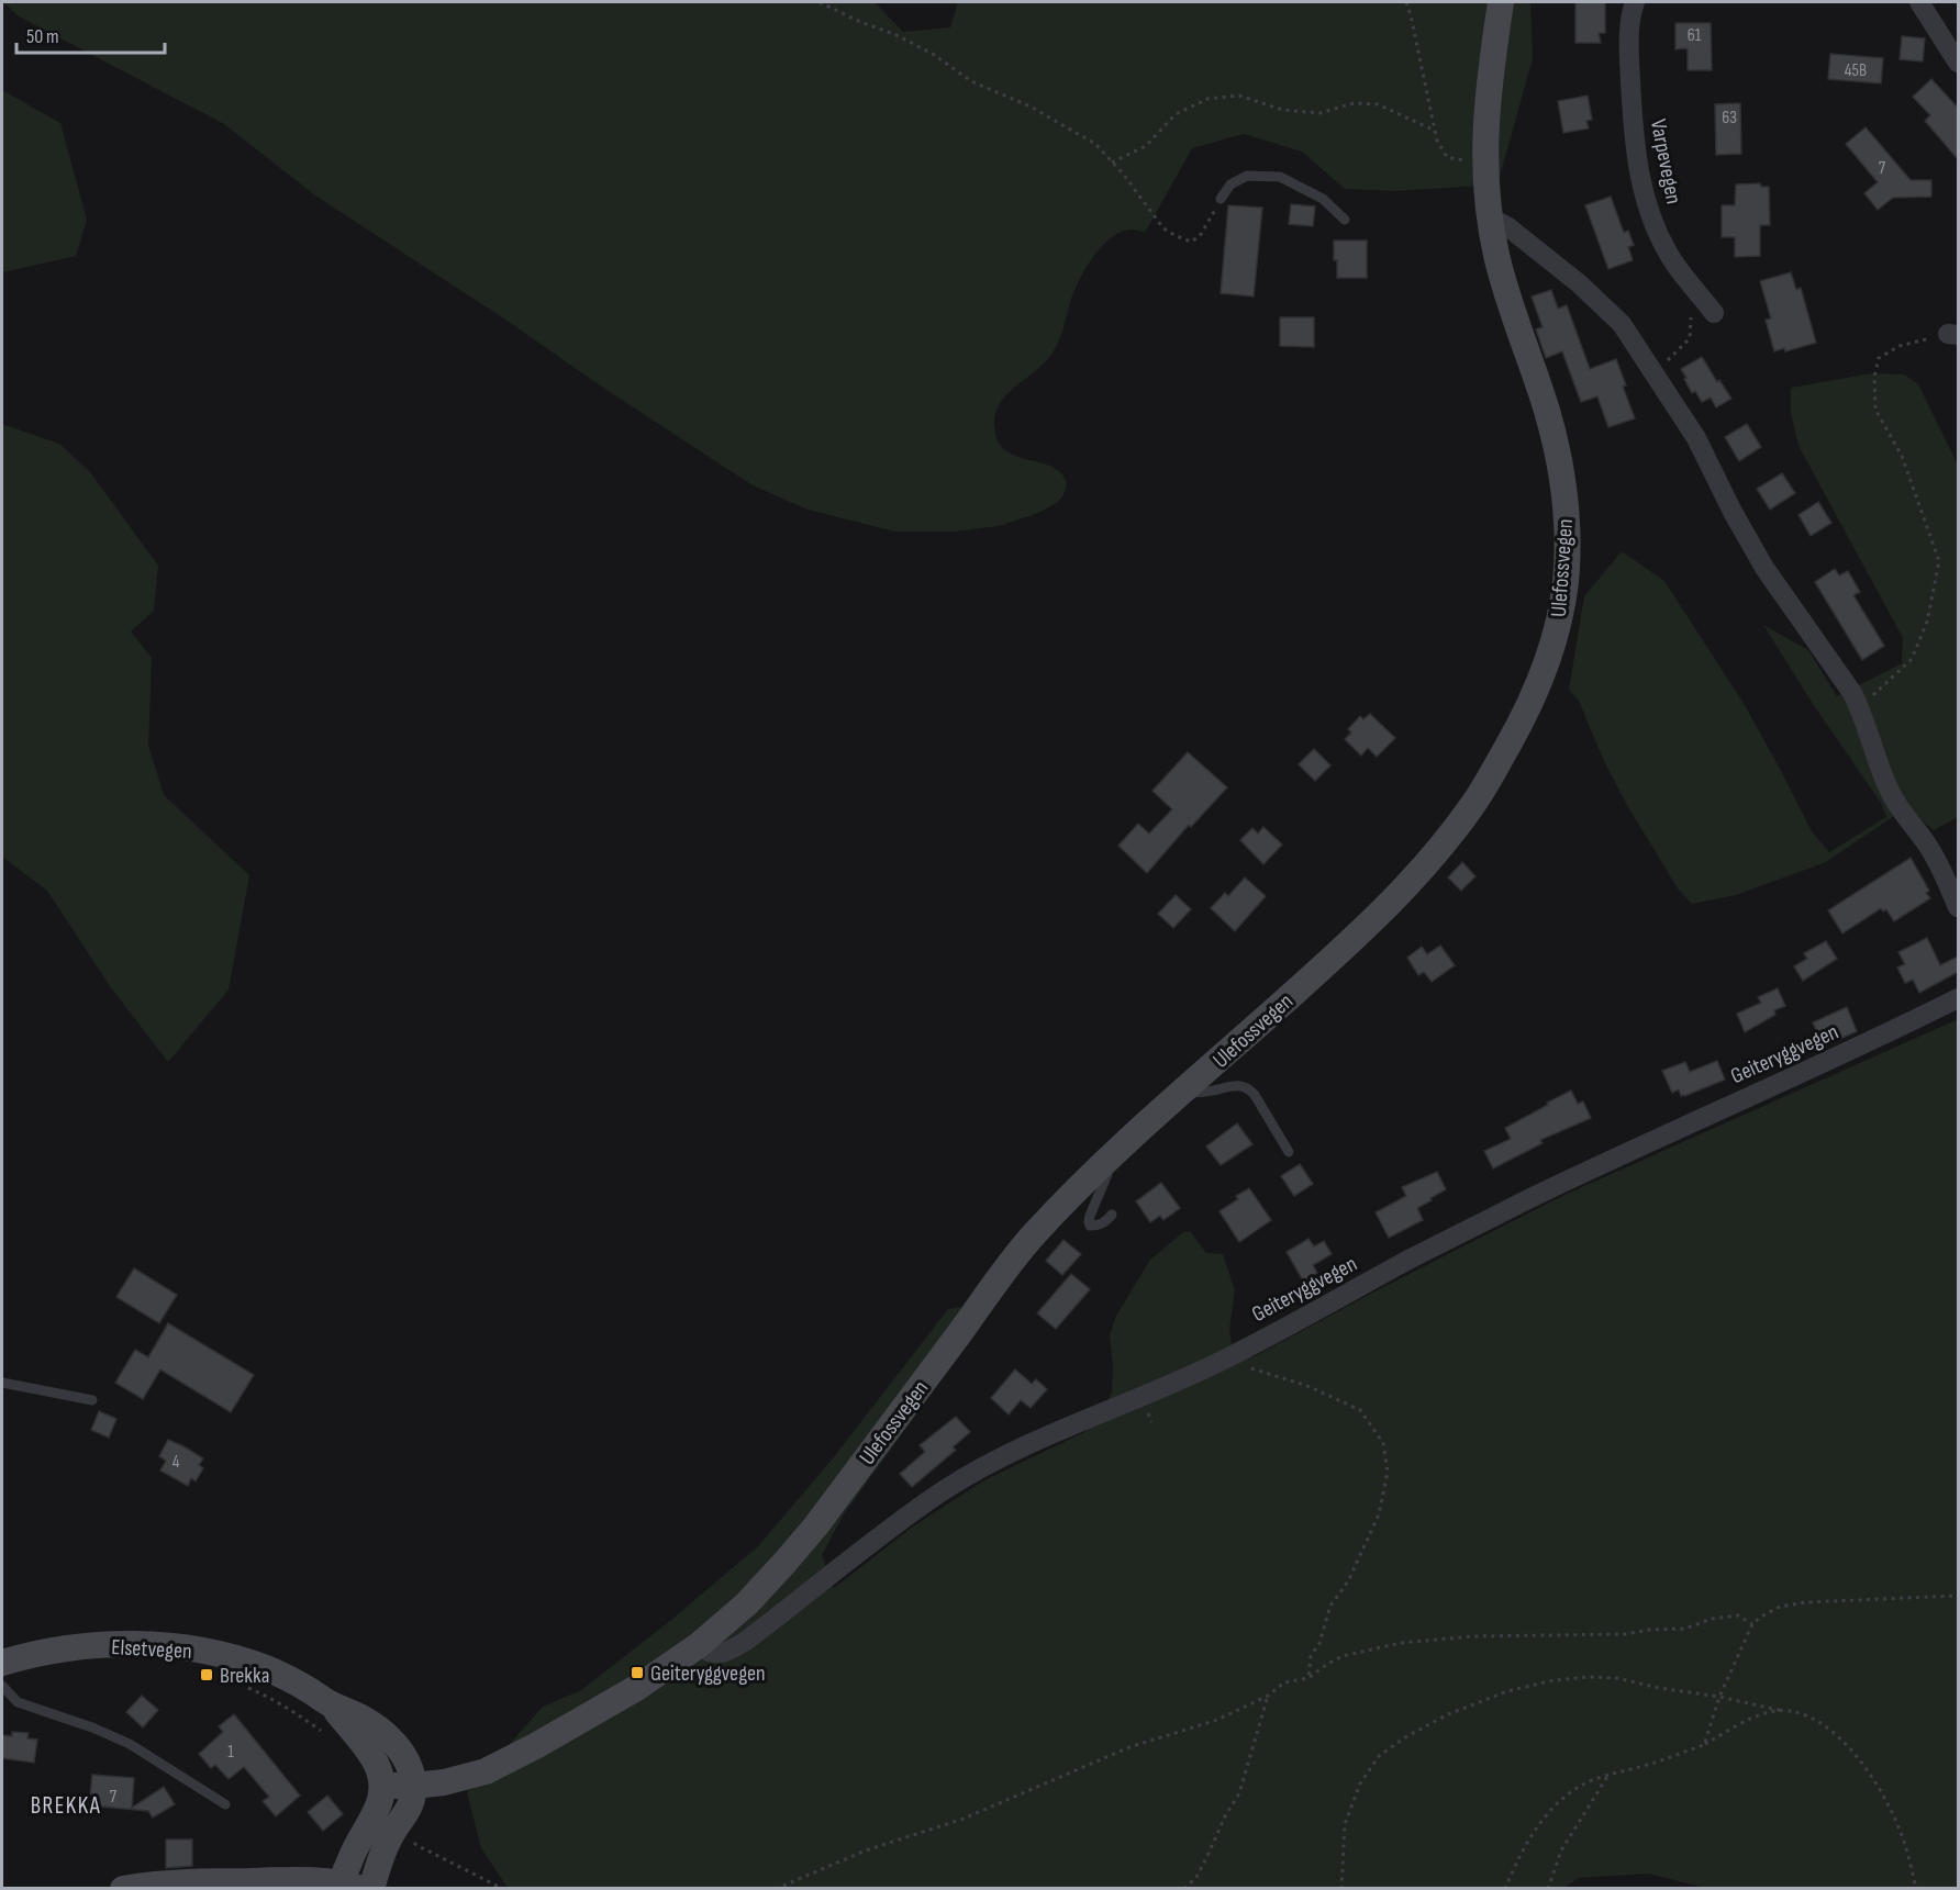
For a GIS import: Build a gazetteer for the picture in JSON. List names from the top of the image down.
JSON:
{
  "streets": {
    "street": [
      "Varpevegen",
      "Ulefossvegen",
      "Geiteryggvegen",
      "Elsetvegen"
    ]
  },
  "crossings": [
    ["Ulefossvegen", "Geiteryggvegen"],
    ["Ulefossvegen", "Elsetvegen"]
  ],
  "districts": ["BREKKA"],
  "places": {
    "transit": ["Geiteryggvegen", "Brekka"]
  },
  "house_numbers": [
    "61",
    "45B",
    "63",
    "7",
    "4",
    "1",
    "7"
  ],
  "scale_bar": "50 m"
}
